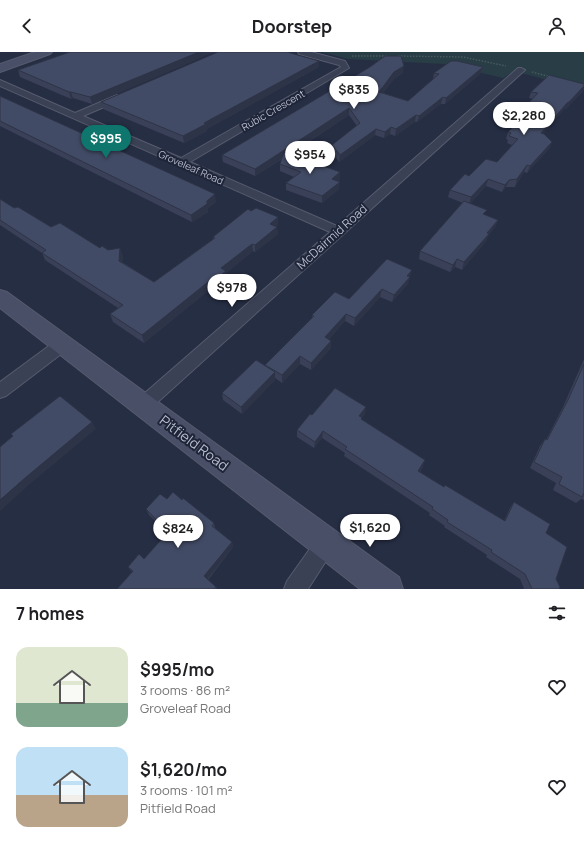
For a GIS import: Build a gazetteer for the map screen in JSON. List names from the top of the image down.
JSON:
{
  "streets": {
    "street": [
      "Rubic Crescent",
      "Groveleaf Road",
      "McDairmid Road",
      "Pitfield Road"
    ]
  },
  "crossings": [
    ["Rubic Crescent", "Groveleaf Road"],
    ["Groveleaf Road", "McDairmid Road"],
    ["McDairmid Road", "Pitfield Road"]
  ],
  "page": {
    "header": "Doorstep",
    "price": [
      "$835",
      "$2,280",
      "$995",
      "$954",
      "$978",
      "$1,620",
      "$824"
    ],
    "heading": "7 homes",
    "list": [
      {
        "name": "$995/mo",
        "note": "3 rooms · 86 m² · Groveleaf Road"
      },
      {
        "name": "$1,620/mo",
        "note": "3 rooms · 101 m² · Pitfield Road"
      }
    ]
  }
}
